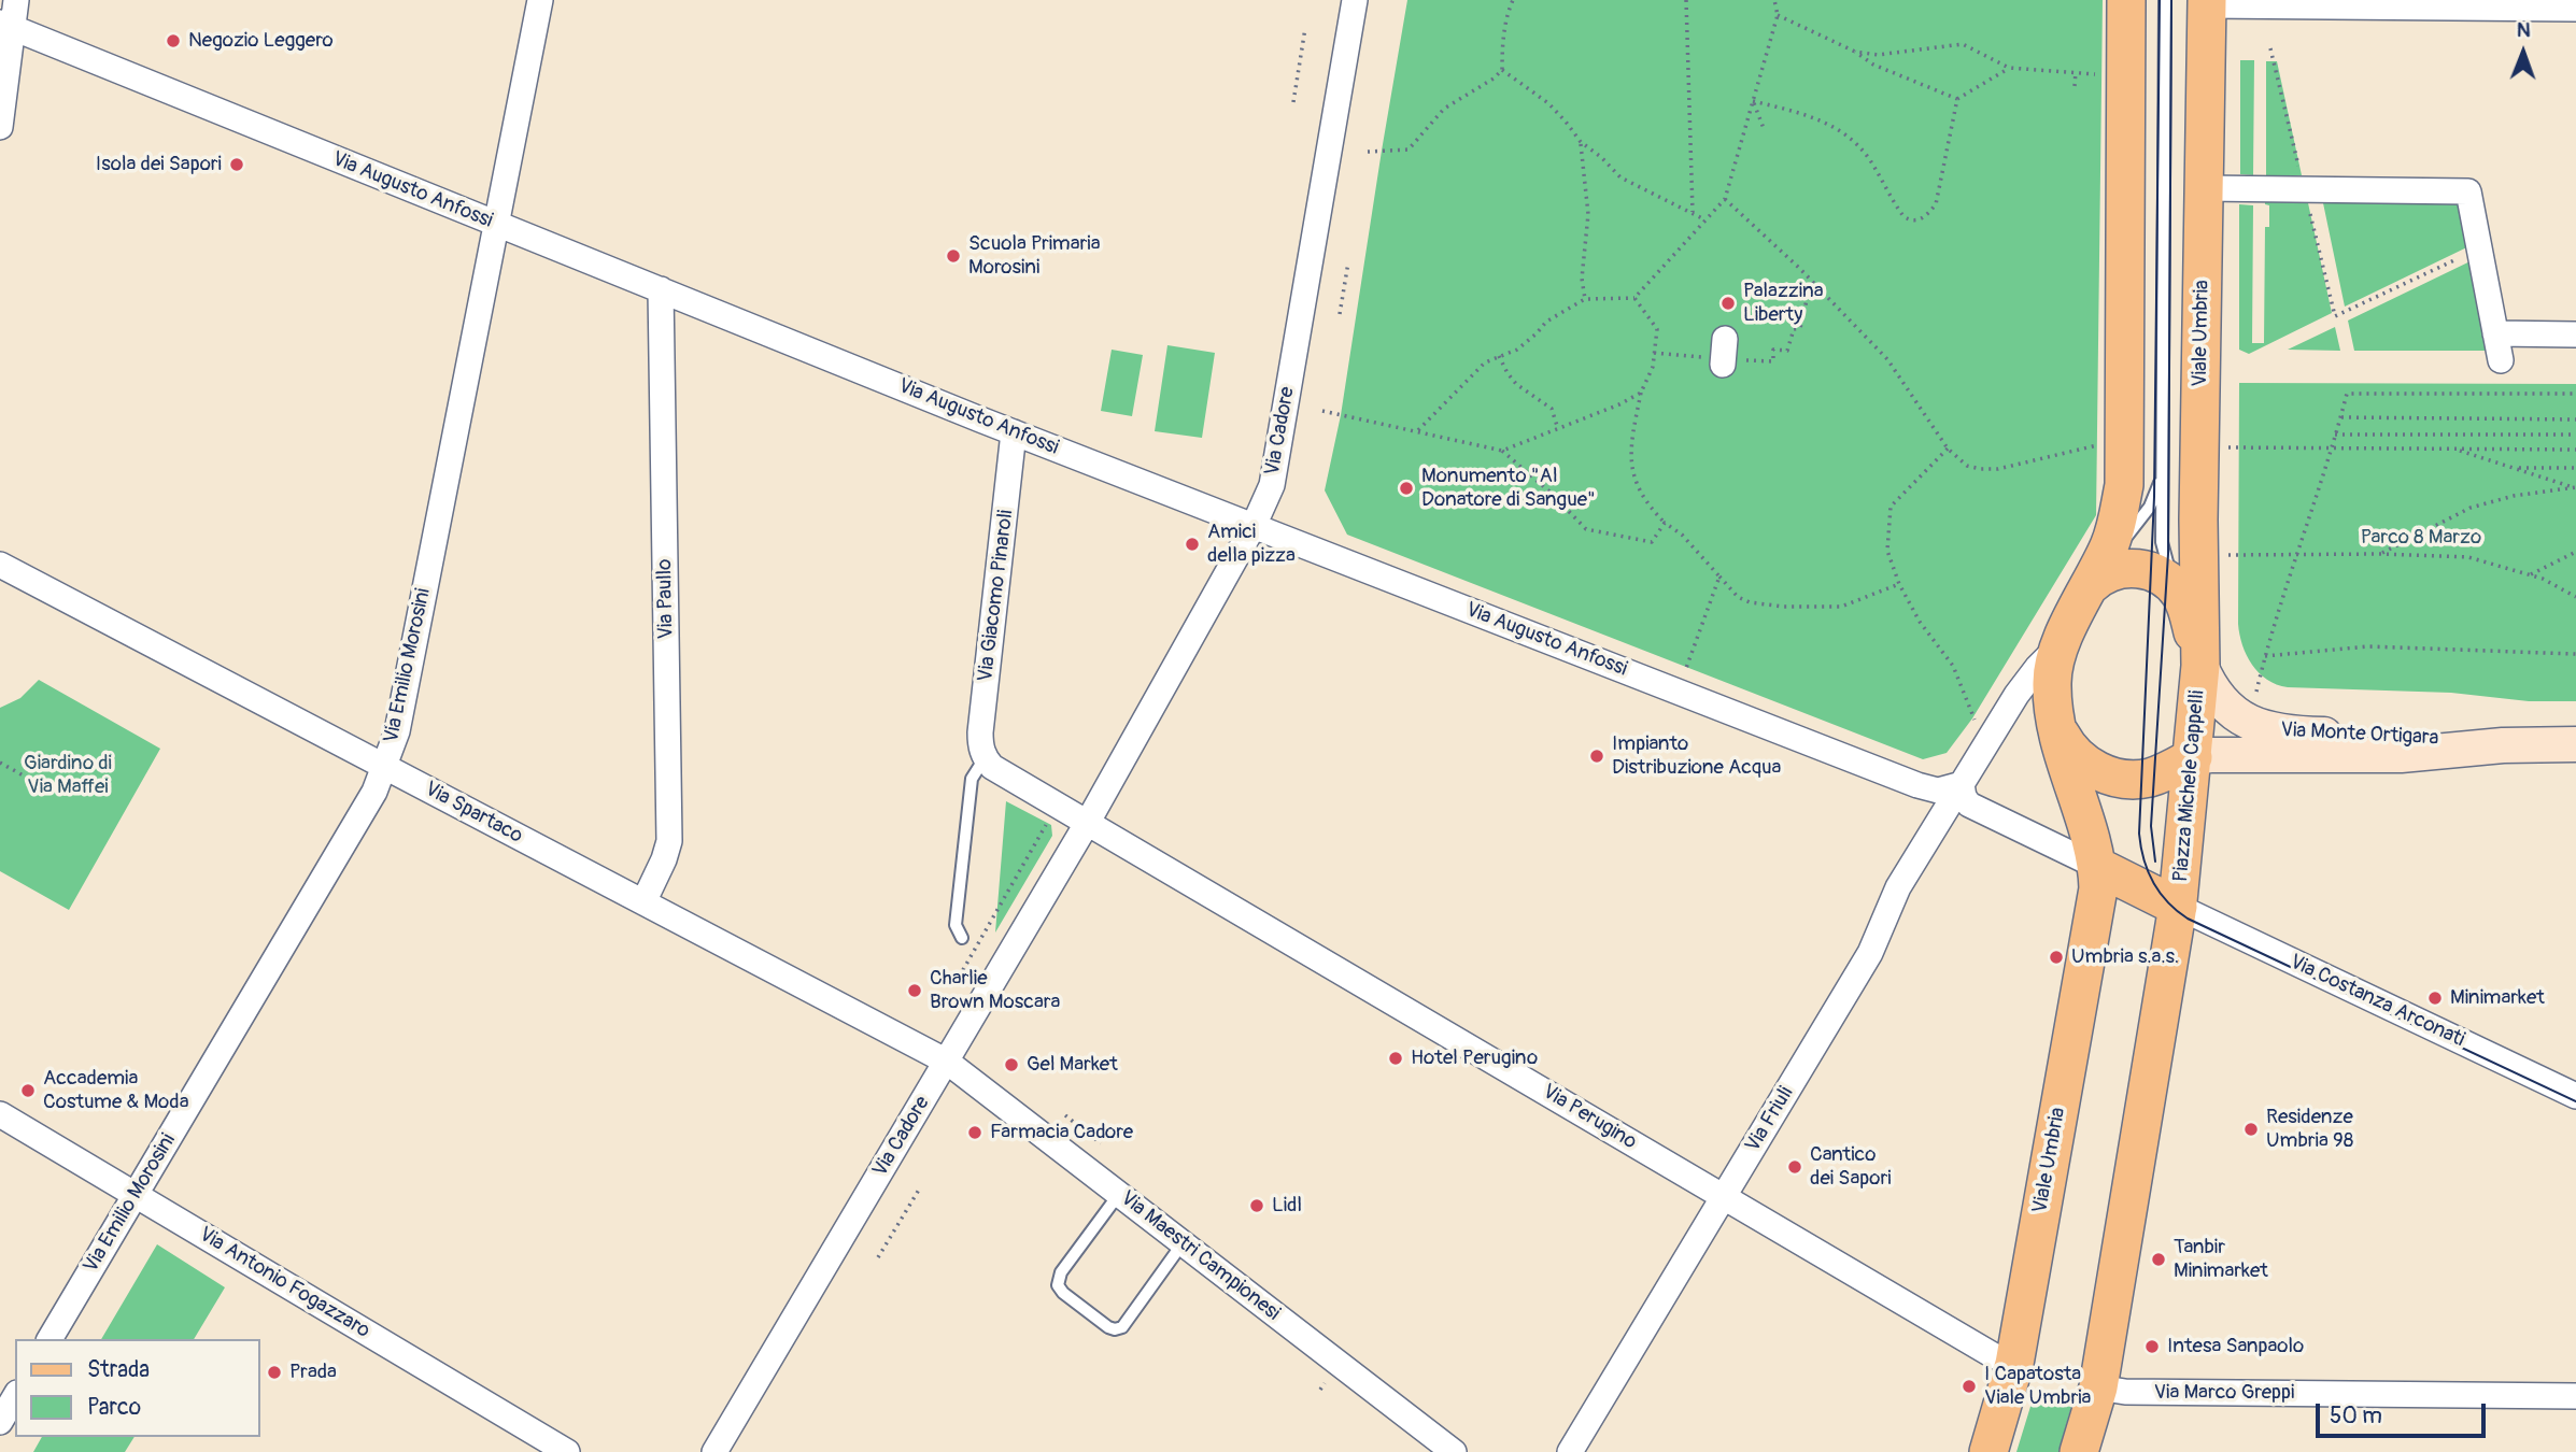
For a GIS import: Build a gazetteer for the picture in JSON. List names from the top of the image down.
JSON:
{
  "streets": {
    "main road": ["Viale Umbria", "Piazza Michele Cappelli"],
    "street": [
      "Via Augusto Anfossi",
      "Via Cadore",
      "Via Giacomo Pinaroli",
      "Via Paullo",
      "Via Emilio Morosini",
      "Via Monte Ortigara",
      "Via Spartaco",
      "Via Costanza Arconati",
      "Via Perugino",
      "Via Friuli",
      "Via Maestri Campionesi",
      "Via Antonio Fogazzaro",
      "Via Marco Greppi"
    ]
  },
  "crossings": [
    ["Via Augusto Anfossi", "Via Cadore"],
    ["Via Augusto Anfossi", "Via Giacomo Pinaroli"],
    ["Via Augusto Anfossi", "Via Paullo"],
    ["Via Augusto Anfossi", "Via Emilio Morosini"],
    ["Via Augusto Anfossi", "Piazza Michele Cappelli"],
    ["Via Augusto Anfossi", "Via Friuli"],
    ["Viale Umbria", "Via Monte Ortigara"],
    ["Viale Umbria", "Piazza Michele Cappelli"],
    ["Viale Umbria", "Via Perugino"],
    ["Via Cadore", "Via Spartaco"],
    ["Via Cadore", "Via Perugino"],
    ["Via Cadore", "Via Maestri Campionesi"],
    ["Via Paullo", "Via Spartaco"],
    ["Via Emilio Morosini", "Via Spartaco"],
    ["Via Emilio Morosini", "Via Antonio Fogazzaro"],
    ["Via Monte Ortigara", "Piazza Michele Cappelli"],
    ["Piazza Michele Cappelli", "Via Costanza Arconati"],
    ["Piazza Michele Cappelli", "Via Friuli"],
    ["Via Spartaco", "Via Maestri Campionesi"],
    ["Via Perugino", "Via Friuli"]
  ],
  "parks": ["Parco 8 Marzo", "Giardino di Via Maffei"],
  "places": [
    "Negozio Leggero",
    "Isola dei Sapori",
    "Scuola Primaria Morosini",
    "Palazzina Liberty",
    "Monumento \"Al Donatore di Sangue\"",
    "Amici della pizza",
    "Impianto Distribuzione Acqua",
    "Umbria s.a.s.",
    "Charlie Brown Moscara",
    "Minimarket",
    "Hotel Perugino",
    "Gel Market",
    "Accademia Costume & Moda",
    "Residenze Umbria 98",
    "Farmacia Cadore",
    "Cantico dei Sapori",
    "Lidl",
    "Tanbir Minimarket",
    "Intesa Sanpaolo",
    "Prada",
    "I Capatosta Viale Umbria"
  ],
  "legend": ["Strada", "Parco"],
  "scale_bar": "50 m",
  "north": "top"
}
